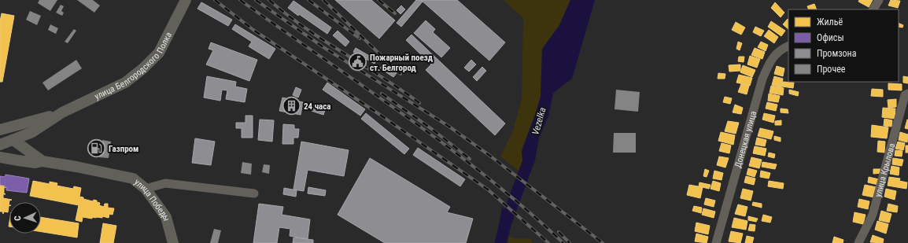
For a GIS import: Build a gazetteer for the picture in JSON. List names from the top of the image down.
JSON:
{
  "streets": {
    "main road": ["улица Белгородского Полка", "улица Победы"],
    "street": ["Донецкая улица", "улица Крылова"]
  },
  "water": ["Vezelka"],
  "places": {
    "public building": ["Пожарный поезд ст. Белгород"],
    "building": ["24 часа"],
    "fuel station": ["Газпром"]
  },
  "legend": [
    "Жильё",
    "Офисы",
    "Промзона",
    "Прочее"
  ],
  "north": "left"
}
